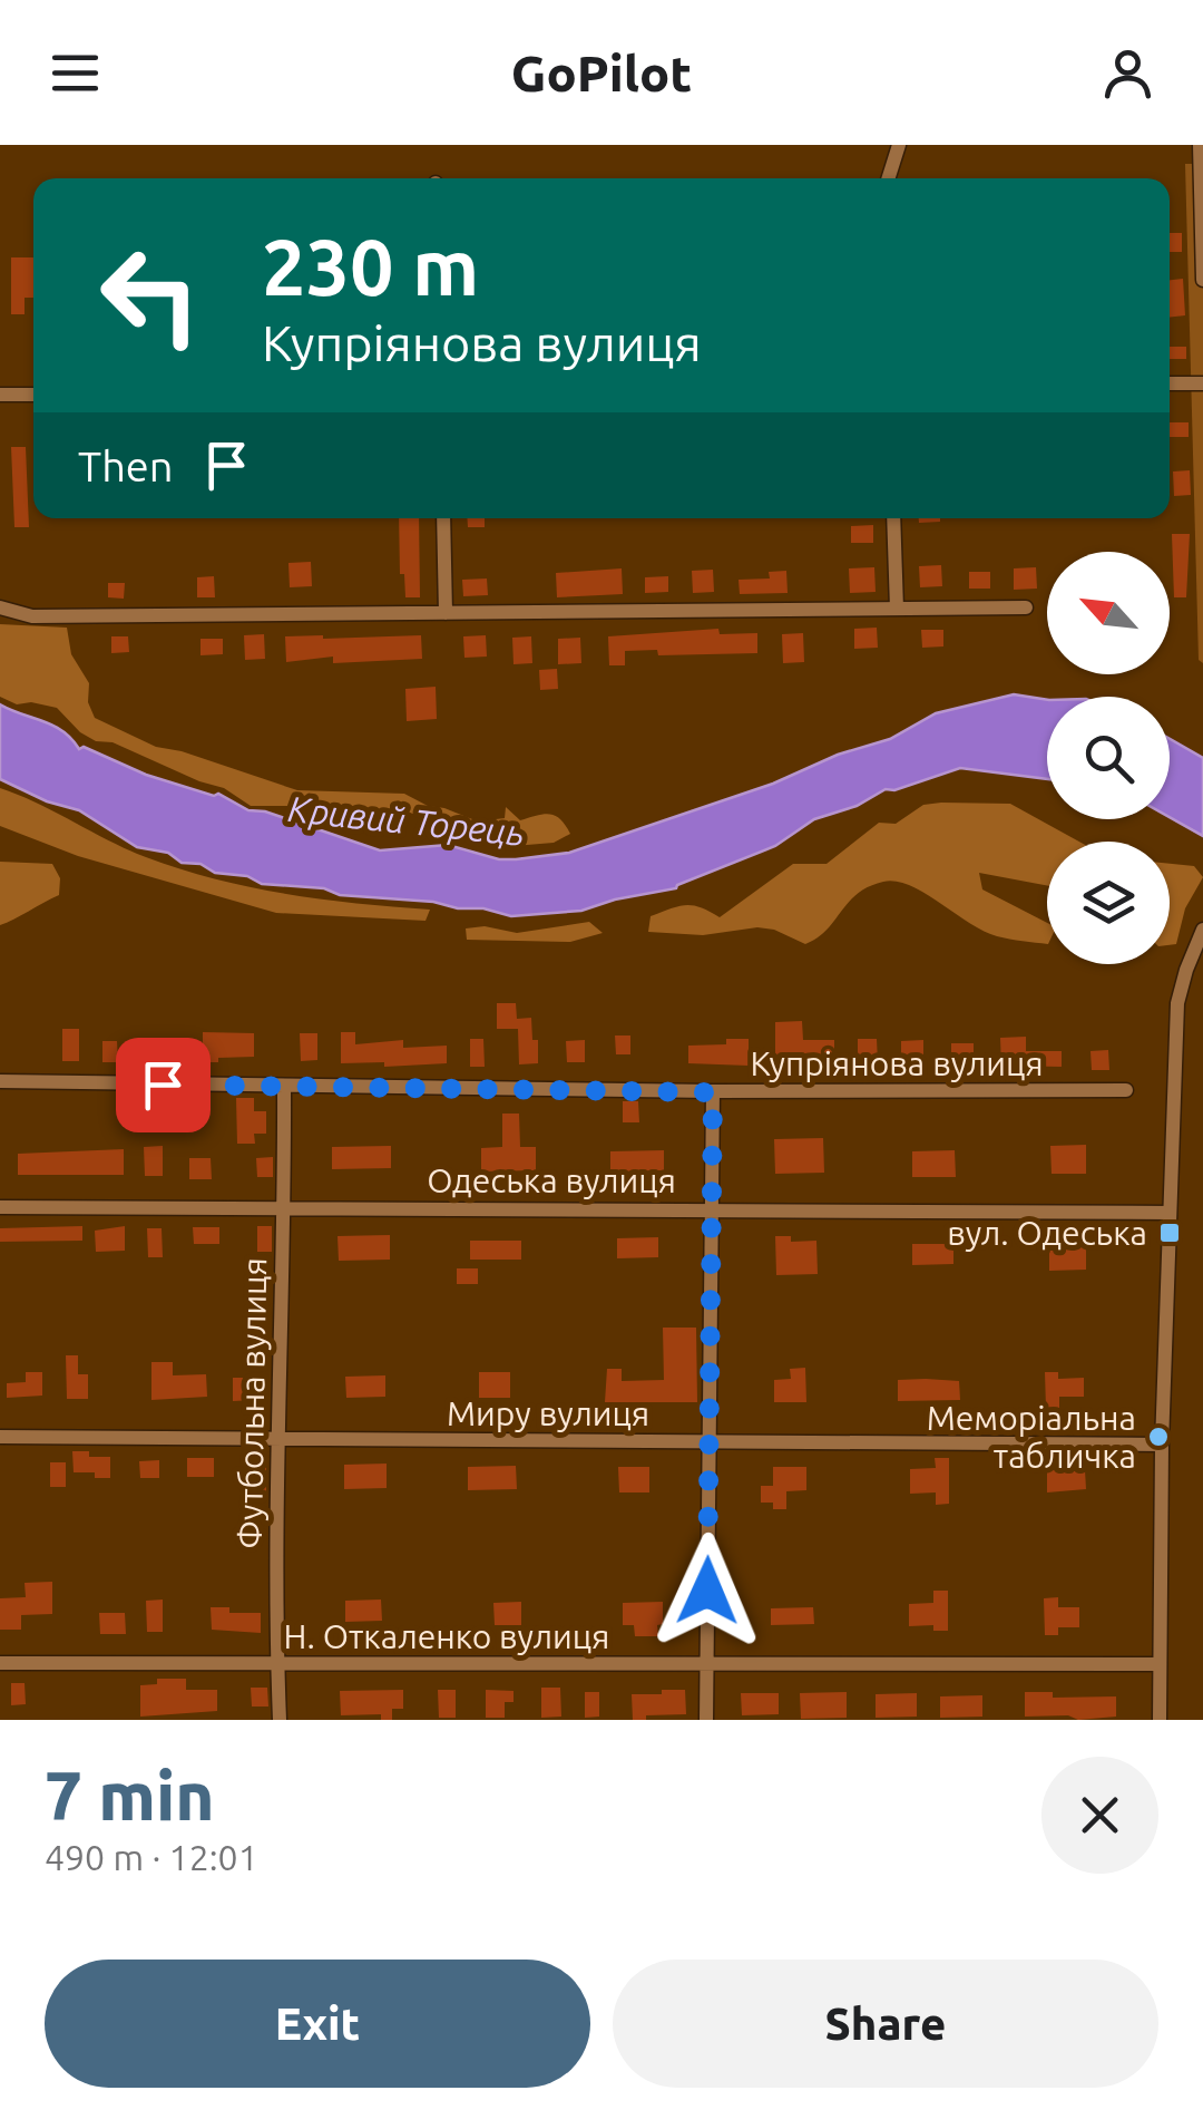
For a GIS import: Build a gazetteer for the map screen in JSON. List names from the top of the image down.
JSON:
{
  "streets": {
    "street": [
      "Купріянова вулиця",
      "Одеська вулиця",
      "Футбольна вулиця",
      "Миру вулиця",
      "Н. Откаленко вулиця"
    ]
  },
  "crossings": [
    ["Купріянова вулиця", "Футбольна вулиця"],
    ["Одеська вулиця", "Футбольна вулиця"],
    ["Футбольна вулиця", "Миру вулиця"],
    ["Футбольна вулиця", "Н. Откаленко вулиця"]
  ],
  "water": ["Кривий Торець"],
  "places": {
    "transit": ["вул. Одеська"],
    "other": ["Меморіальна табличка"]
  },
  "north": "top left",
  "page": {
    "header": "GoPilot",
    "turn": ["230 m", "Купріянова вулиця"],
    "then": "Then",
    "heading": ["7 min", "490 m · 12:01"],
    "buttons": ["Exit", "Share"]
  }
}
